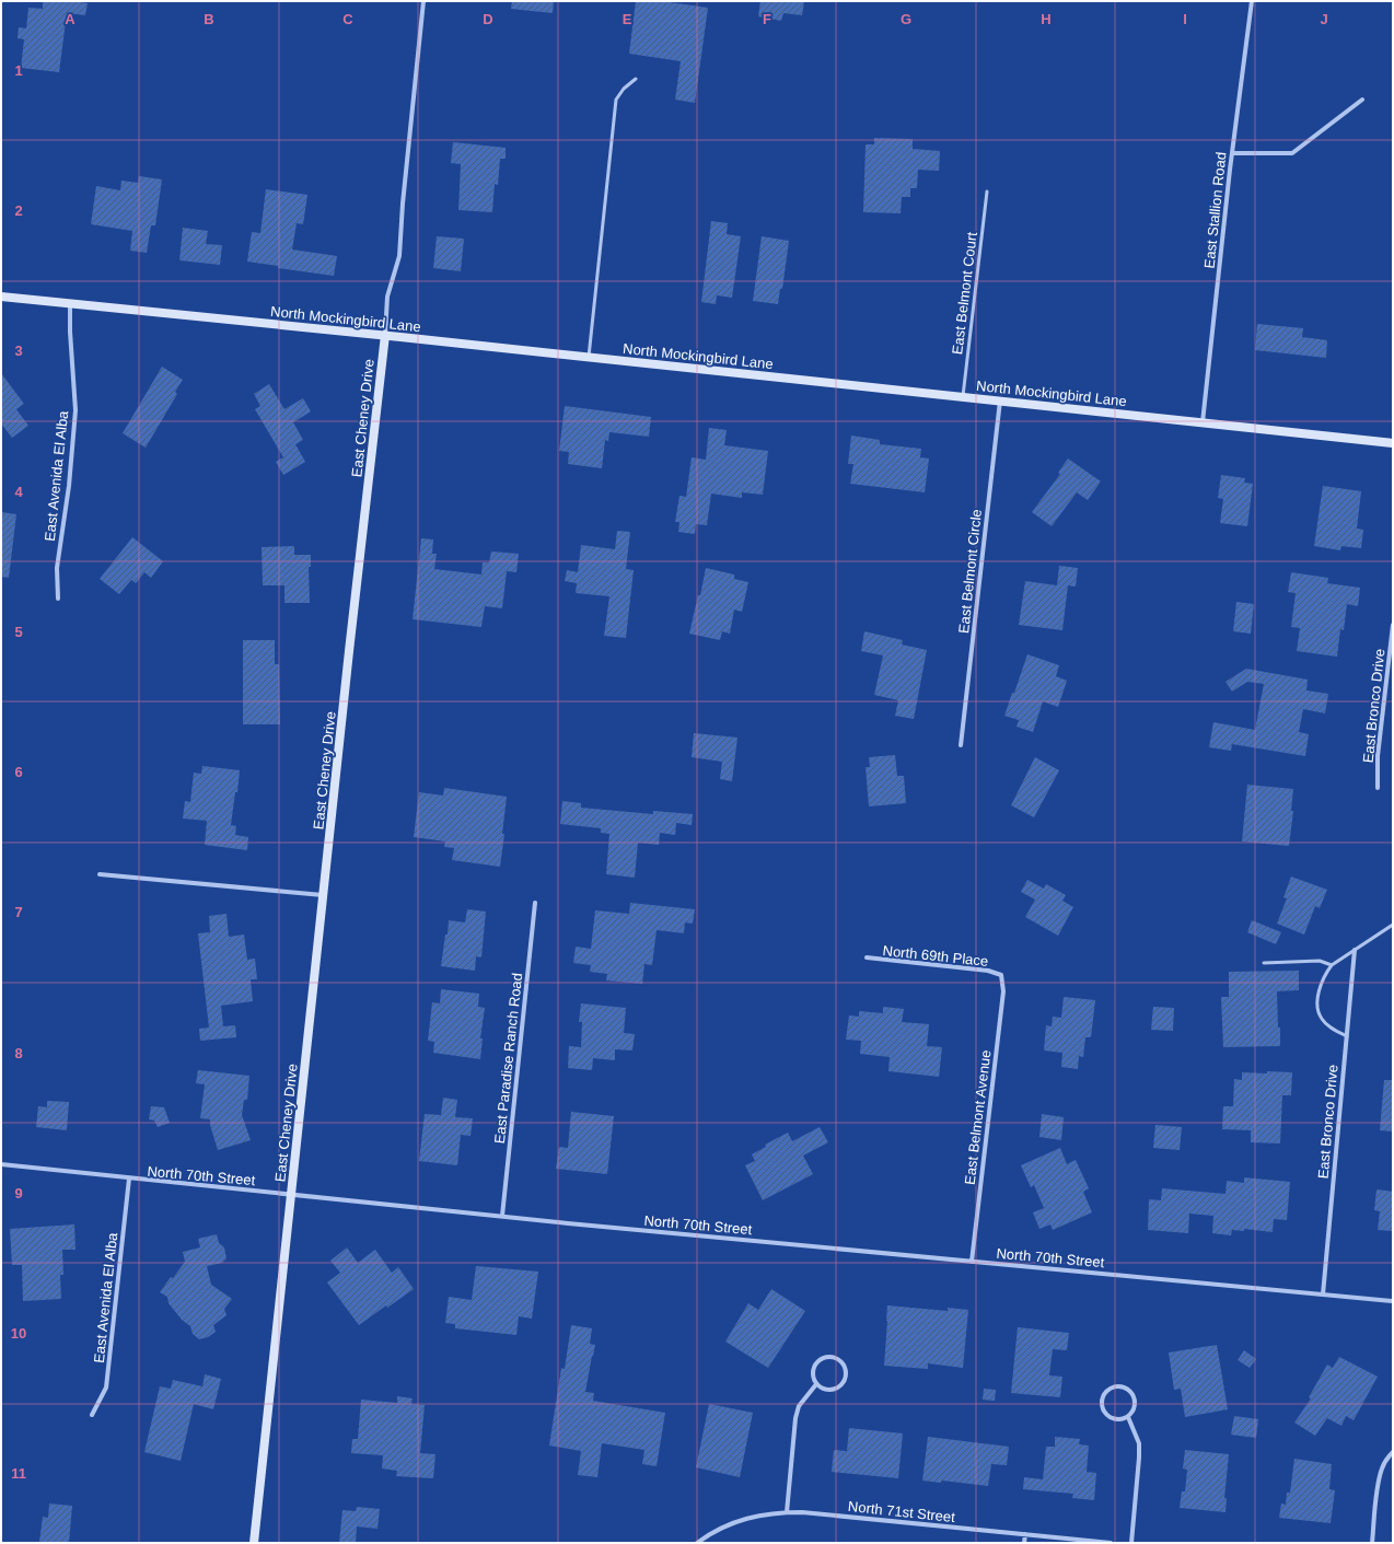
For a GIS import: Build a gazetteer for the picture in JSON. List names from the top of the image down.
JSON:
{
  "streets": {
    "street": [
      "East Stallion Road",
      "North Mockingbird Lane",
      "East Cheney Drive",
      "East Avenida El Alba",
      "East Belmont Circle",
      "East Bronco Drive",
      "North 69th Place",
      "East Paradise Ranch Road",
      "East Belmont Avenue",
      "North 70th Street",
      "North 71st Street"
    ],
    "lane": ["East Belmont Court"]
  },
  "crossings": [
    ["East Stallion Road", "North Mockingbird Lane"],
    ["East Belmont Court", "North Mockingbird Lane"],
    ["North Mockingbird Lane", "East Cheney Drive"],
    ["North Mockingbird Lane", "East Avenida El Alba"],
    ["North Mockingbird Lane", "East Belmont Circle"],
    ["East Cheney Drive", "North 70th Street"],
    ["East Avenida El Alba", "North 70th Street"],
    ["East Bronco Drive", "North 70th Street"],
    ["North 69th Place", "East Belmont Avenue"],
    ["East Paradise Ranch Road", "North 70th Street"],
    ["East Belmont Avenue", "North 70th Street"]
  ],
  "grid": {
    "columns": [
      "A",
      "B",
      "C",
      "D",
      "E",
      "F",
      "G",
      "H",
      "I",
      "J"
    ],
    "rows": [
      "1",
      "2",
      "3",
      "4",
      "5",
      "6",
      "7",
      "8",
      "9",
      "10",
      "11"
    ]
  }
}
